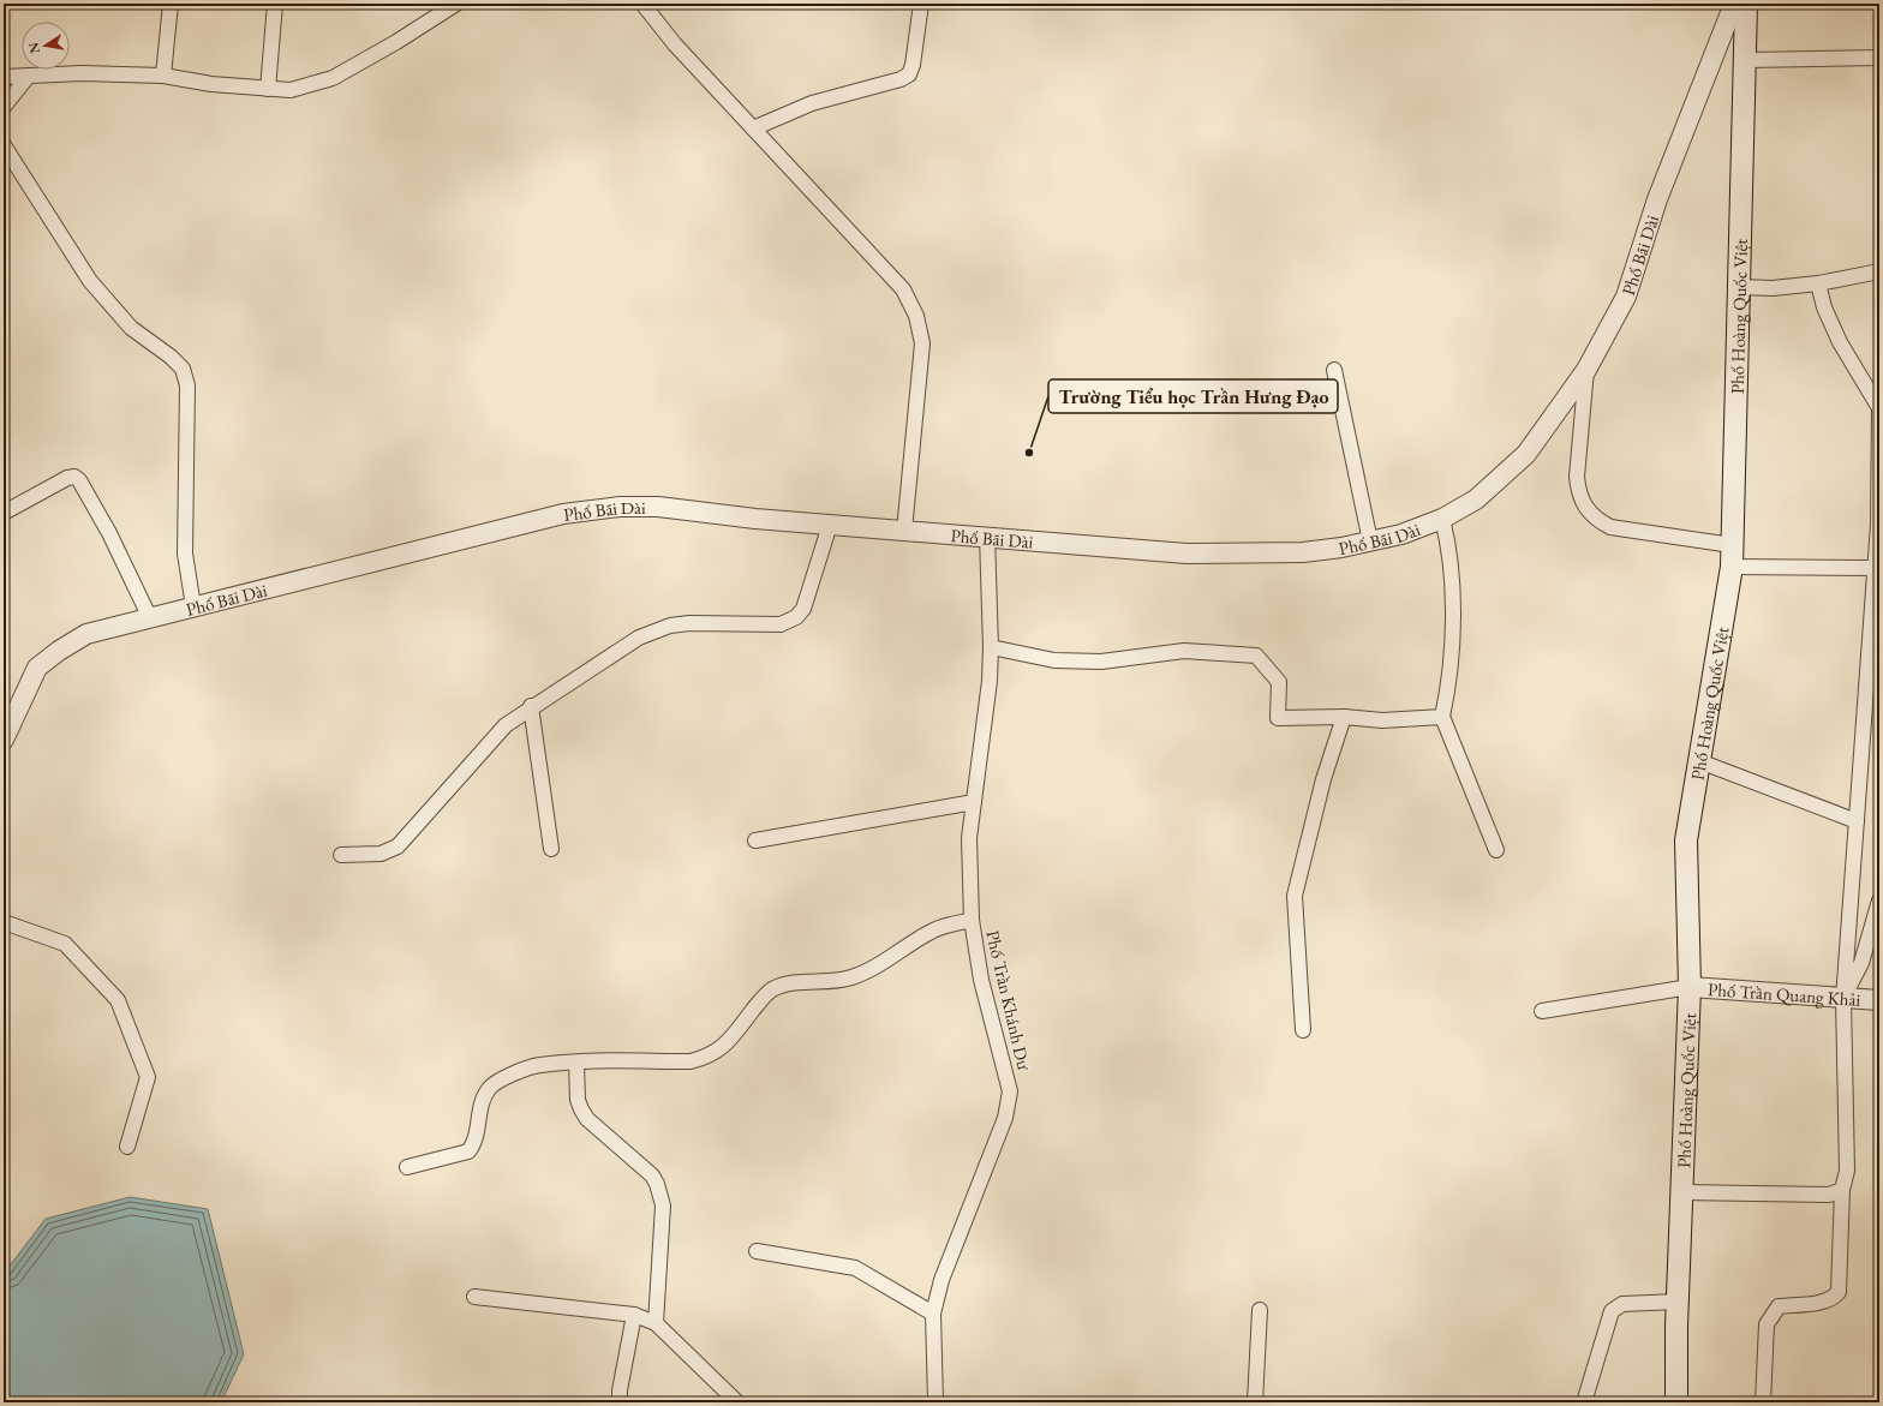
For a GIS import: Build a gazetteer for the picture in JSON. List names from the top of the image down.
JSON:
{
  "streets": {
    "main road": ["Phố Hoàng Quốc Việt"],
    "street": ["Phố Bãi Dài", "Phố Trần Quang Khải", "Phố Trần Khánh Dư"]
  },
  "crossings": [
    ["Phố Bãi Dài", "Phố Trần Khánh Dư"],
    ["Phố Hoàng Quốc Việt", "Phố Trần Quang Khải"]
  ],
  "places": ["Trường Tiểu học Trần Hưng Đạo"],
  "north": "left"
}
